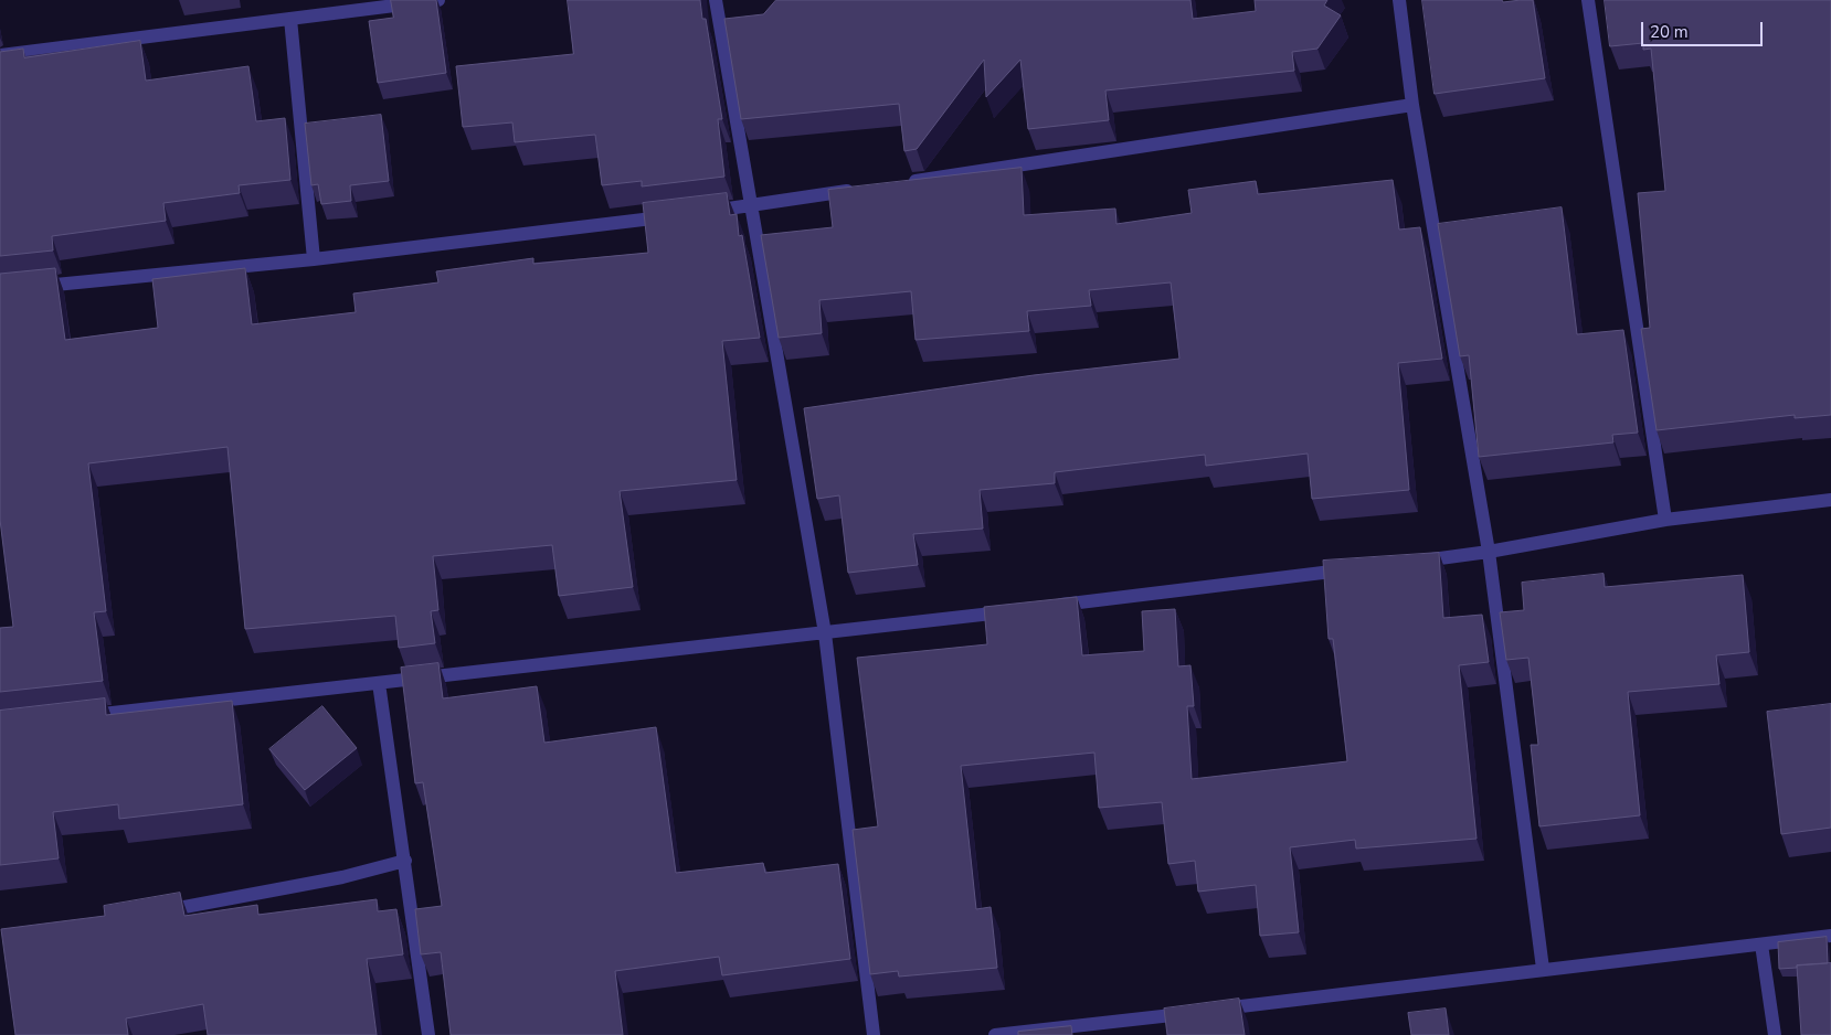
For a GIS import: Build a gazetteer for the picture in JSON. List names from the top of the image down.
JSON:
{
  "scale_bar": "20 m"
}
